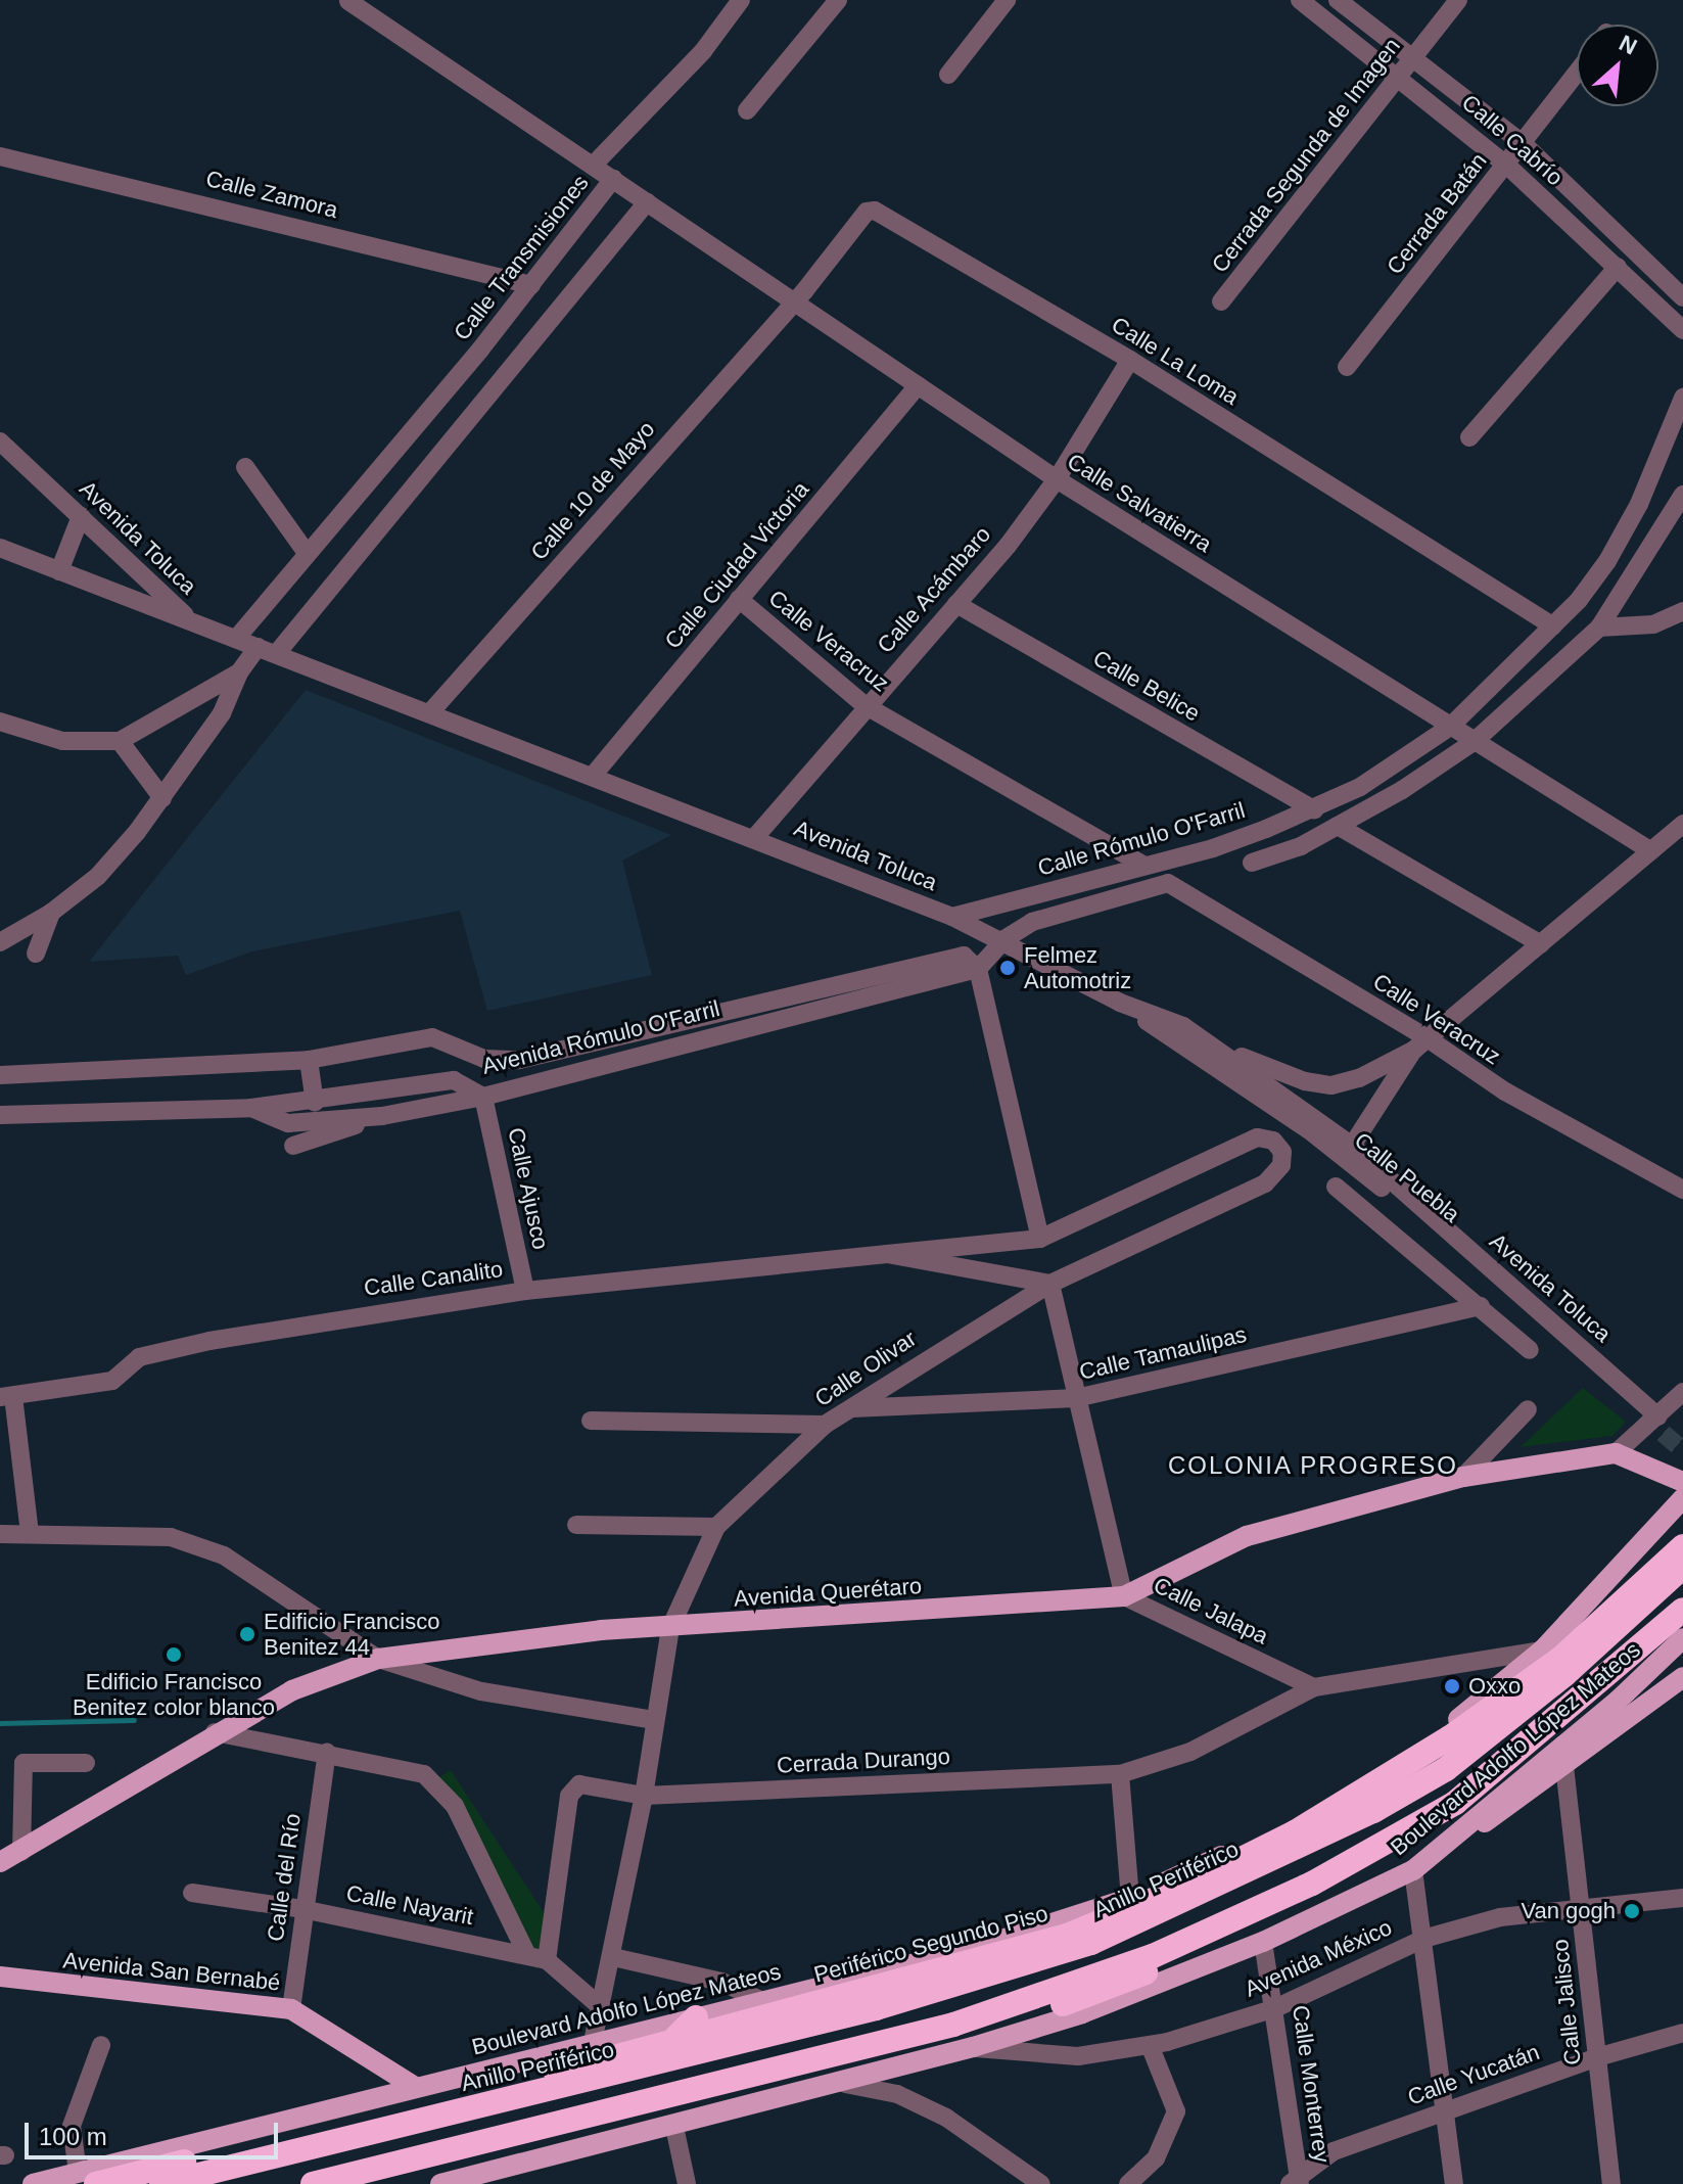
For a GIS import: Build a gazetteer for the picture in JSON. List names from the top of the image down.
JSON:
{
  "streets": {
    "highway": ["Anillo Periférico", "Periférico Segundo Piso"],
    "main road": ["Avenida Querétaro", "Boulevard Adolfo López Mateos", "Avenida San Bernabé"],
    "street": [
      "Calle Cabrío",
      "Cerrada Segunda de Imagen",
      "Calle Zamora",
      "Cerrada Batán",
      "Calle Transmisiones",
      "Calle La Loma",
      "Calle 10 de Mayo",
      "Calle Salvatierra",
      "Avenida Toluca",
      "Calle Ciudad Victoria",
      "Calle Acámbaro",
      "Calle Veracruz",
      "Calle Belice",
      "Calle Rómulo O'Farril",
      "Avenida Rómulo O'Farril",
      "Calle Puebla",
      "Calle Ajusco",
      "Calle Canalito",
      "Calle Tamaulipas",
      "Calle Olivar",
      "Calle Jalapa",
      "Cerrada Durango",
      "Calle del Río",
      "Calle Nayarit",
      "Avenida México",
      "Calle Jalisco",
      "Calle Yucatán",
      "Calle Monterrey"
    ]
  },
  "crossings": [
    ["Calle Cabrío", "Cerrada Segunda de Imagen"],
    ["Calle Cabrío", "Cerrada Batán"],
    ["Calle Zamora", "Calle Transmisiones"],
    ["Calle Transmisiones", "Calle Salvatierra"],
    ["Calle Transmisiones", "Avenida Toluca"],
    ["Calle La Loma", "Calle 10 de Mayo"],
    ["Calle La Loma", "Calle Salvatierra"],
    ["Calle La Loma", "Calle Acámbaro"],
    ["Calle La Loma", "Calle Rómulo O'Farril"],
    ["Calle 10 de Mayo", "Calle Salvatierra"],
    ["Calle 10 de Mayo", "Avenida Toluca"],
    ["Calle Salvatierra", "Calle Ciudad Victoria"],
    ["Calle Salvatierra", "Calle Acámbaro"],
    ["Calle Salvatierra", "Calle Rómulo O'Farril"],
    ["Avenida Toluca", "Calle Ciudad Victoria"],
    ["Avenida Toluca", "Calle Acámbaro"],
    ["Avenida Toluca", "Calle Veracruz"],
    ["Avenida Toluca", "Calle Rómulo O'Farril"],
    ["Avenida Toluca", "Calle Puebla"],
    ["Calle Ciudad Victoria", "Calle Veracruz"],
    ["Calle Acámbaro", "Calle Veracruz"],
    ["Calle Acámbaro", "Calle Belice"],
    ["Calle Veracruz", "Calle Rómulo O'Farril"],
    ["Calle Belice", "Calle Rómulo O'Farril"],
    ["Avenida Rómulo O'Farril", "Calle Ajusco"],
    ["Calle Ajusco", "Calle Canalito"],
    ["Calle Canalito", "Calle Olivar"],
    ["Calle Canalito", "Calle Jalapa"],
    ["Calle Tamaulipas", "Calle Olivar"],
    ["Calle Tamaulipas", "Calle Jalapa"],
    ["Calle Olivar", "Avenida Querétaro"],
    ["Calle Olivar", "Calle Jalapa"],
    ["Calle Olivar", "Boulevard Adolfo López Mateos"],
    ["Calle Olivar", "Cerrada Durango"],
    ["Calle Olivar", "Calle Nayarit"],
    ["Avenida Querétaro", "Calle Jalapa"],
    ["Calle Jalapa", "Cerrada Durango"],
    ["Boulevard Adolfo López Mateos", "Periférico Segundo Piso"],
    ["Boulevard Adolfo López Mateos", "Avenida México"],
    ["Boulevard Adolfo López Mateos", "Avenida San Bernabé"],
    ["Boulevard Adolfo López Mateos", "Calle Monterrey"],
    ["Cerrada Durango", "Calle Nayarit"],
    ["Calle del Río", "Calle Nayarit"],
    ["Calle del Río", "Avenida San Bernabé"],
    ["Avenida México", "Calle Jalisco"],
    ["Avenida México", "Calle Monterrey"],
    ["Calle Jalisco", "Calle Yucatán"],
    ["Calle Yucatán", "Calle Monterrey"]
  ],
  "districts": ["COLONIA PROGRESO"],
  "places": [
    "Felmez Automotriz",
    "Edificio Francisco Benitez 44",
    "Edificio Francisco Benitez color blanco",
    "Oxxo",
    "Van gogh"
  ],
  "scale_bar": "100 m",
  "north": "top right"
}
